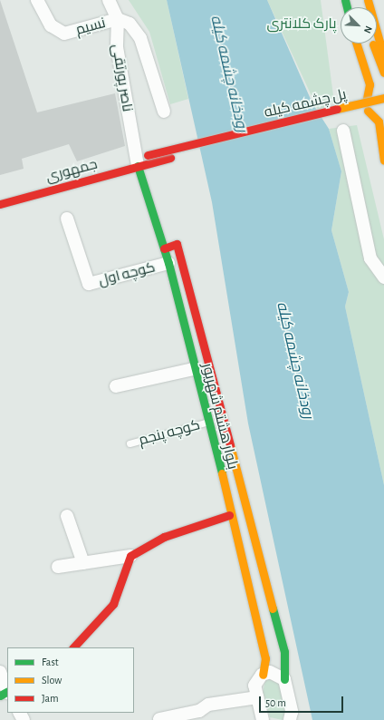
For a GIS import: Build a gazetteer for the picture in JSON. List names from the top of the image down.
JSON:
{
  "streets": {
    "street": [
      "نسیم",
      "ناصر پورتقی",
      "پل چشمه کیله",
      "جمهوری",
      "کوچه اول",
      "بلوار هشتم شهریور"
    ],
    "lane": ["کوچه پنجم"]
  },
  "crossings": [
    ["نسیم", "ناصر پورتقی"],
    ["ناصر پورتقی", "پل چشمه کیله"],
    ["ناصر پورتقی", "جمهوری"],
    ["ناصر پورتقی", "بلوار هشتم شهریور"],
    ["پل چشمه کیله", "جمهوری"],
    ["پل چشمه کیله", "بلوار هشتم شهریور"],
    ["جمهوری", "بلوار هشتم شهریور"],
    ["کوچه اول", "بلوار هشتم شهریور"],
    ["بلوار هشتم شهریور", "کوچه پنجم"]
  ],
  "water": ["رودخانه چشمه کیله"],
  "parks": ["پارک کلانتری"],
  "legend": ["Fast", "Slow", "Jam"],
  "scale_bar": "50 m",
  "north": "bottom right"
}
